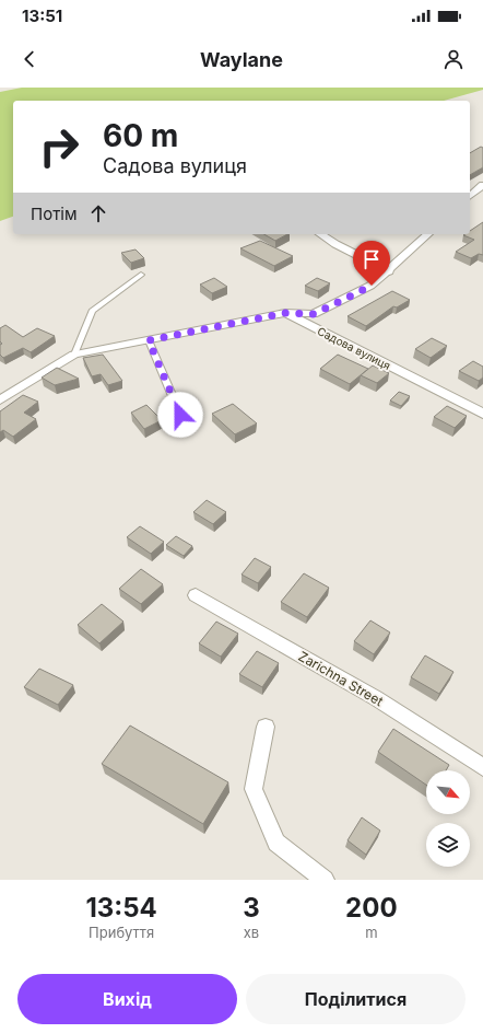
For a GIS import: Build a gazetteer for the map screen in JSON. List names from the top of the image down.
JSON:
{
  "streets": {
    "street": ["Садова вулиця", "Zarichna Street"]
  },
  "north": "bottom right",
  "page": {
    "status": "13:51",
    "header": "Waylane",
    "turn": ["60 m", "Садова вулиця"],
    "then": "Потім",
    "eta": [
      "13:54",
      "Прибуття",
      "3",
      "хв",
      "200",
      "m"
    ],
    "buttons": ["Вихід", "Поділитися"]
  }
}
